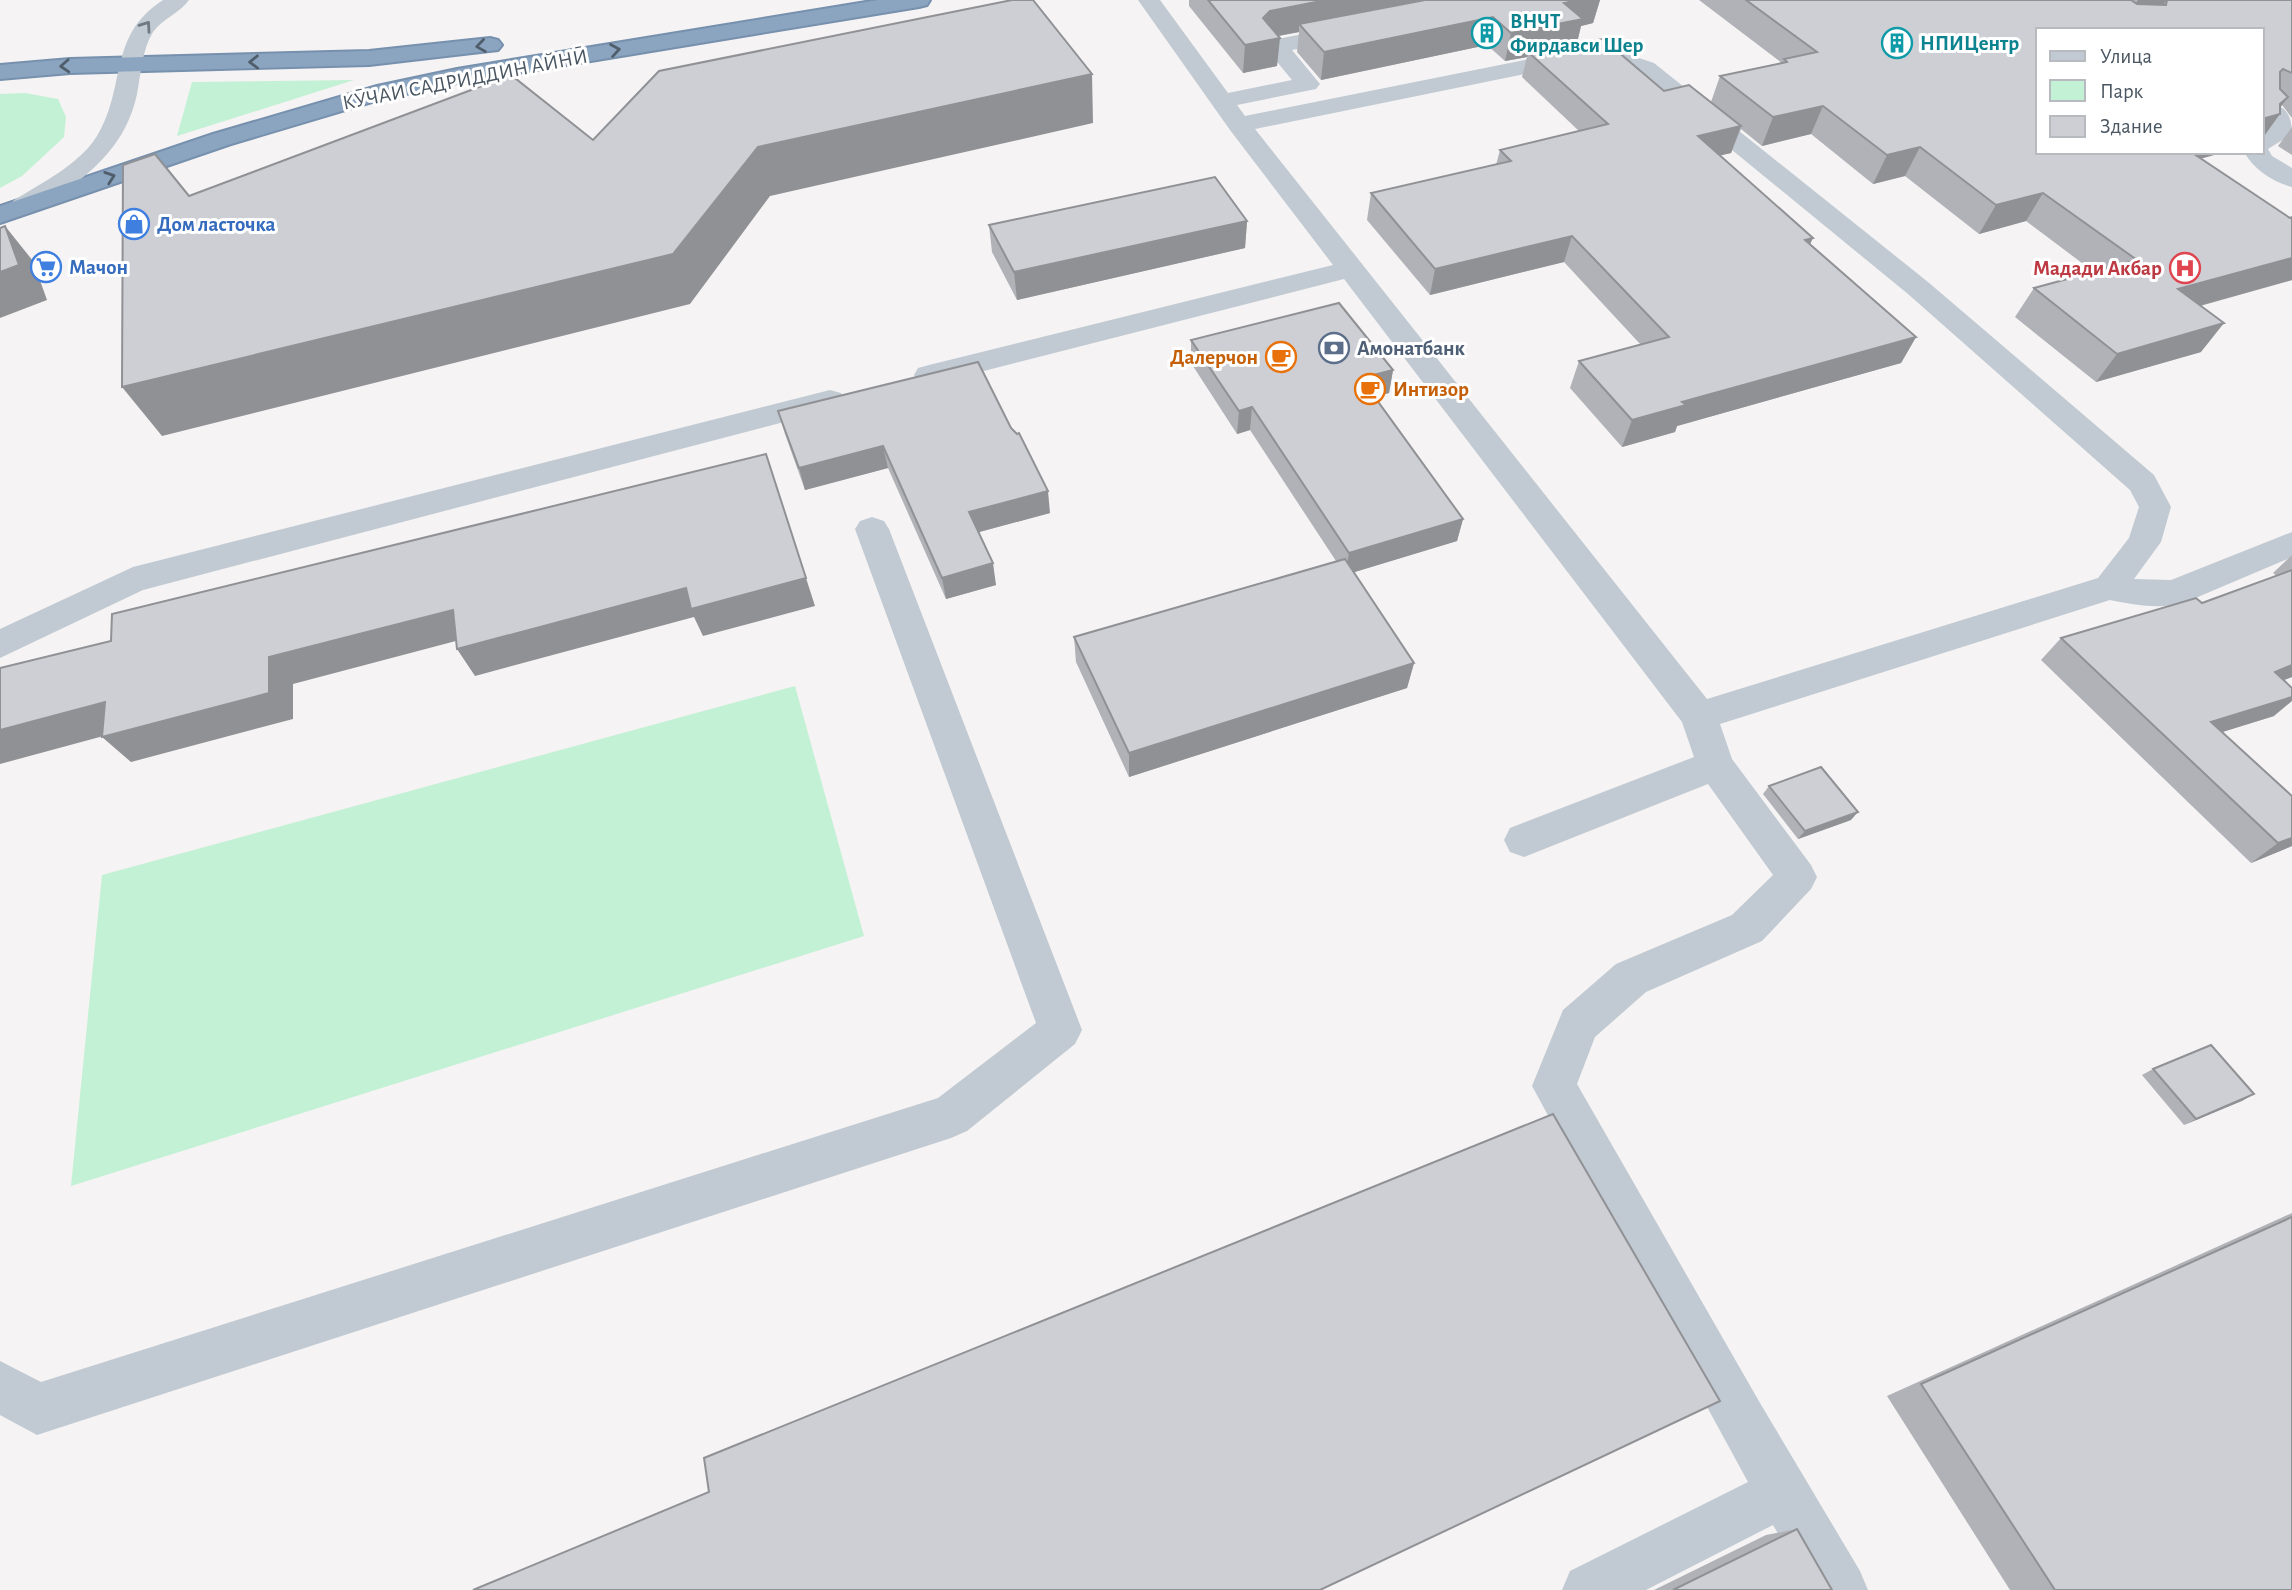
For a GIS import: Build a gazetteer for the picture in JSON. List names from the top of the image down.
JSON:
{
  "streets": {
    "highway": ["КӮЧАИ САДРИДДИН АЙНӢ"]
  },
  "places": {
    "building": ["ВНЧТ Фирдавси Шер", "НПИЦентр"],
    "shop": ["Дом ласточка"],
    "supermarket": ["Мачон"],
    "hospital": ["Мадади Акбар"],
    "bank": ["Амонатбанк"],
    "cafe": ["Далерчон", "Интизор"]
  },
  "legend": ["Улица", "Парк", "Здание"]
}
